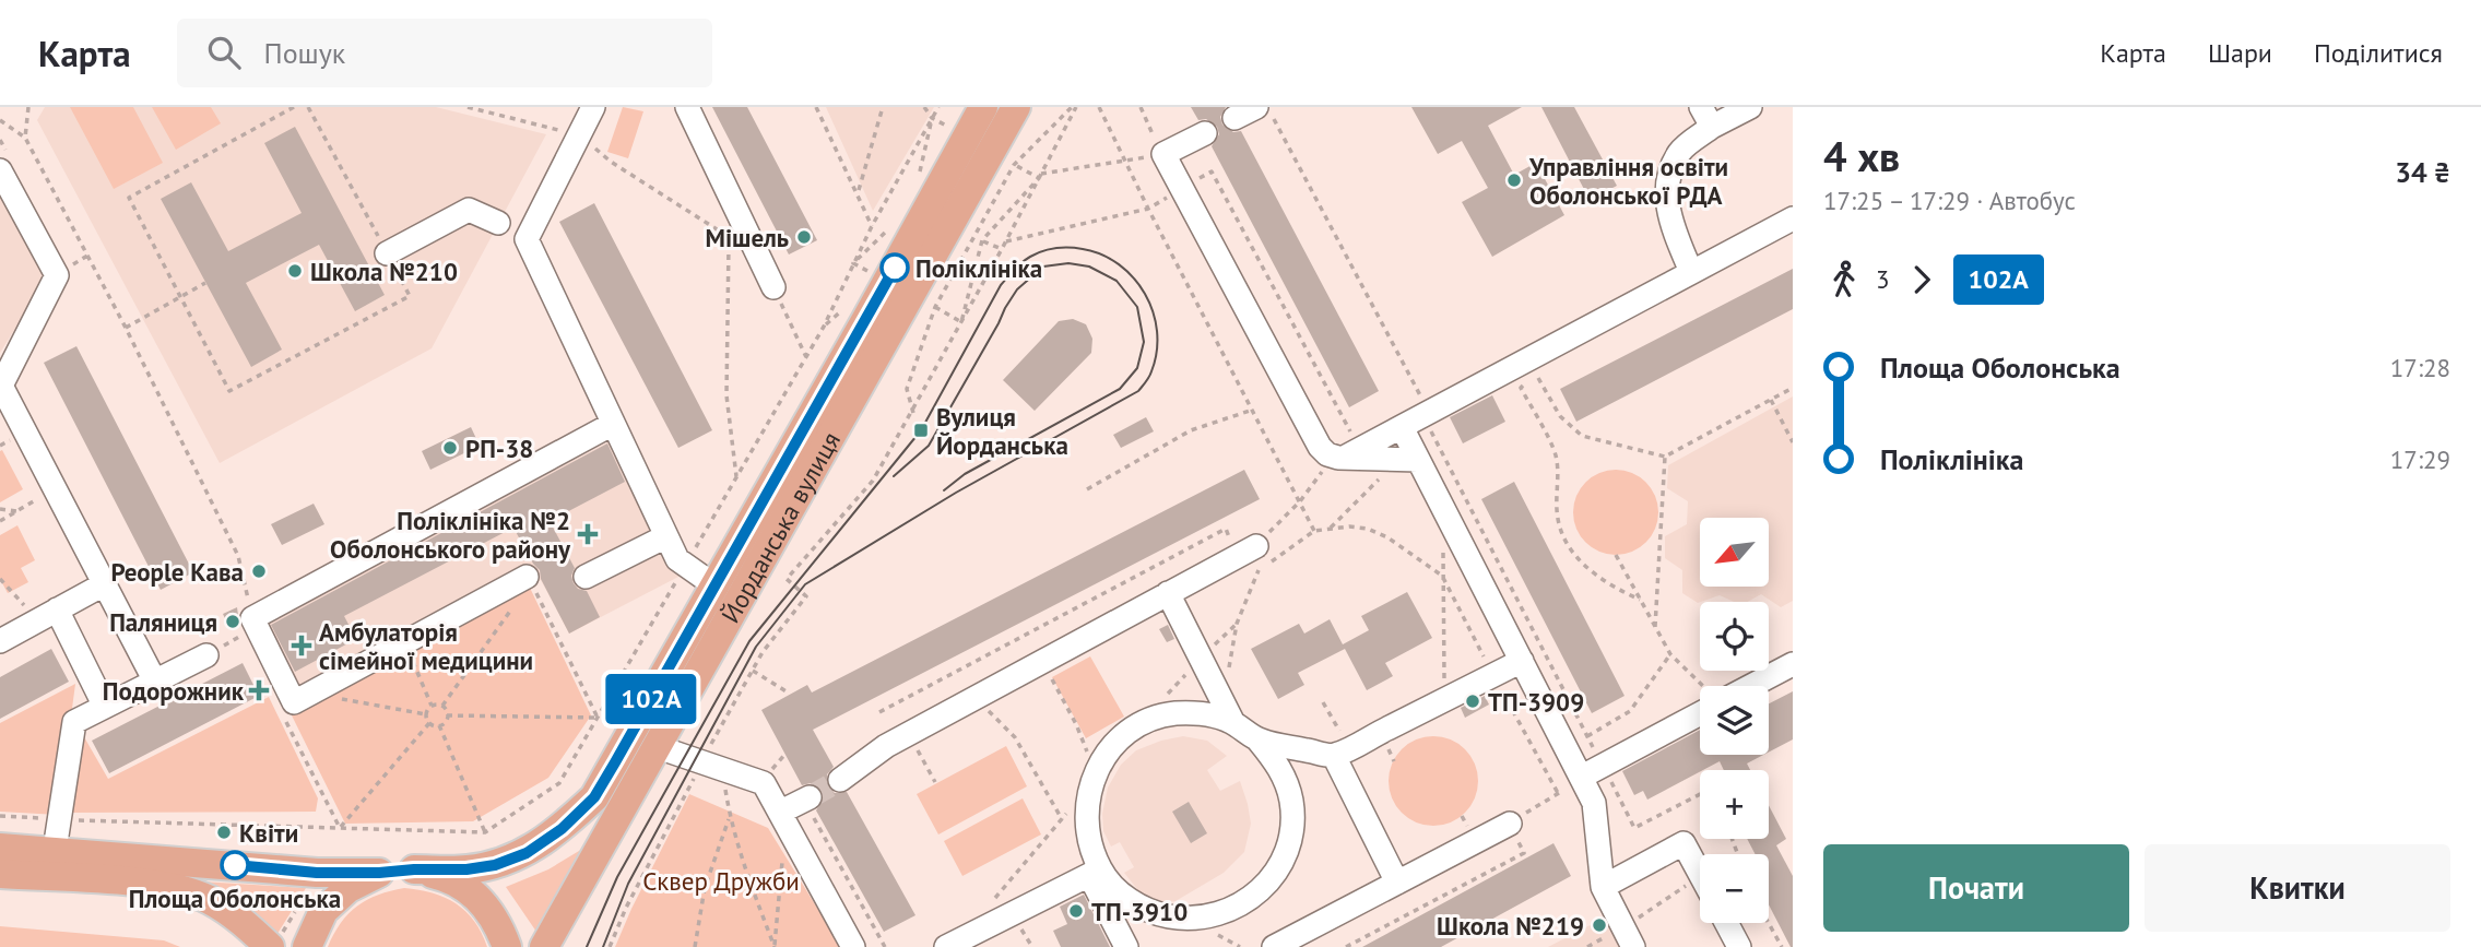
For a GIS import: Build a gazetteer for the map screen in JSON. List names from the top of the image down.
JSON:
{
  "streets": {
    "main road": ["Йорданська вулиця"]
  },
  "parks": ["Сквер Дружби"],
  "places": {
    "other": [
      "Управління освіти Оболонської РДА",
      "Мішель",
      "Поліклініка",
      "Школа №210",
      "РП-38",
      "People Кава",
      "Паляниця",
      "ТП-3909",
      "Квіти",
      "Площа Оболонська",
      "ТП-3910",
      "Школа №219"
    ],
    "transit": ["Вулиця Йорданська"],
    "health": ["Поліклініка №2 Оболонського району", "Амбулаторія сімейної медицини", "Подорожник"]
  },
  "lines": ["bus line 102А"],
  "north": "bottom left",
  "page": {
    "header": "Карта",
    "search": "Пошук",
    "nav": ["Карта", "Шари", "Поділитися"],
    "on_map": "102А",
    "heading": ["4 хв", "17:25 – 17:29 · Автобус", "34 ₴"],
    "legs": ["3", "102А"],
    "list": [
      {
        "name": "Площа Оболонська",
        "value": "17:28"
      },
      {
        "name": "Поліклініка",
        "value": "17:29"
      }
    ],
    "map_buttons": ["+", "−"],
    "buttons": ["Почати", "Квитки"]
  }
}
